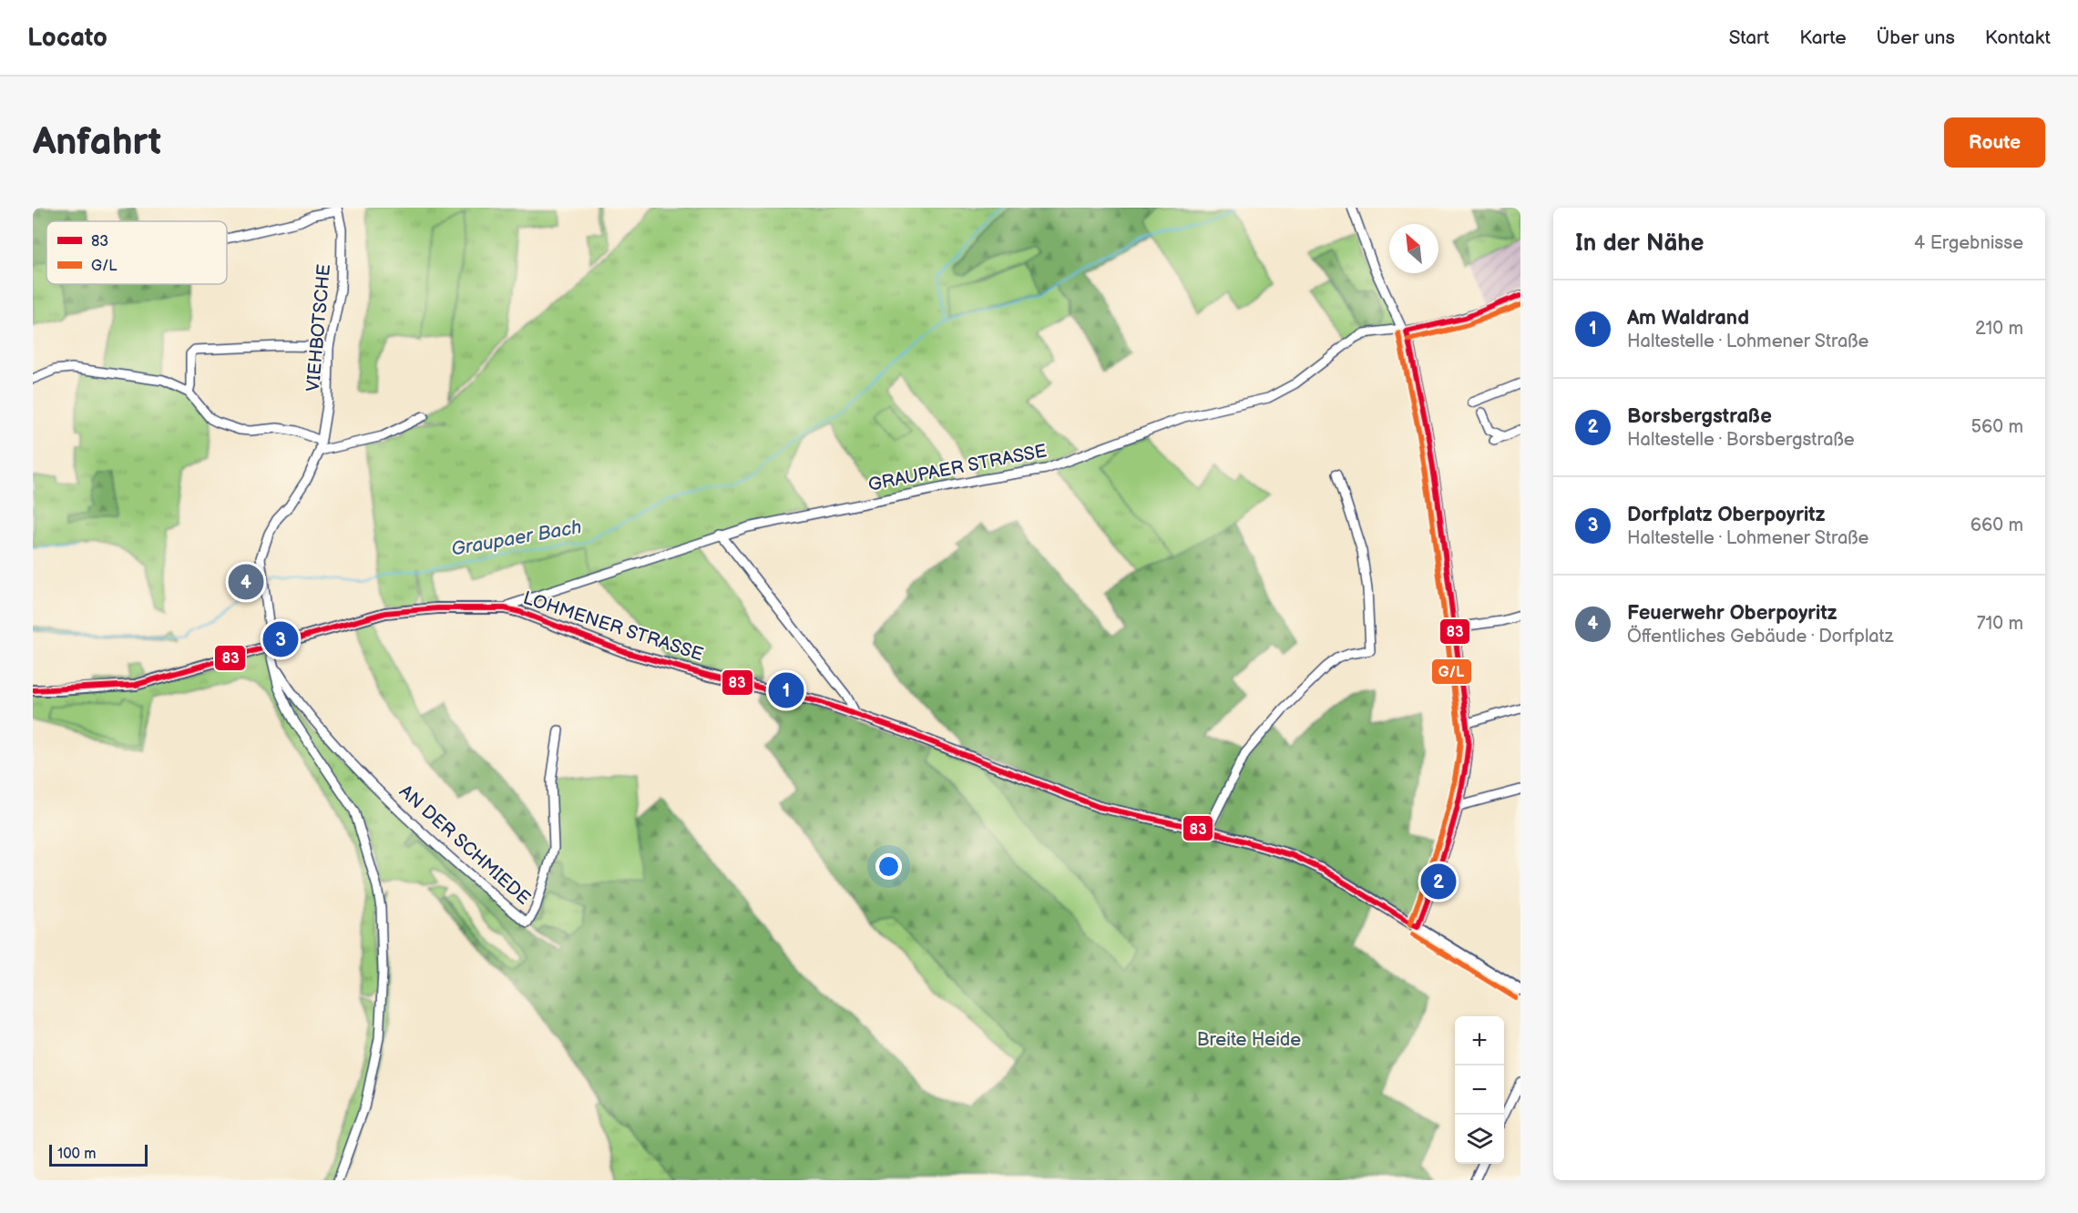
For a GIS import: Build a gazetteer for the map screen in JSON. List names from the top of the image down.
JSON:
{
  "streets": {
    "main road": ["LOHMENER STRASSE"],
    "street": ["VIEHBOTSCHE", "GRAUPAER STRASSE", "AN DER SCHMIEDE"]
  },
  "crossings": [
    ["VIEHBOTSCHE", "LOHMENER STRASSE"],
    ["VIEHBOTSCHE", "AN DER SCHMIEDE"],
    ["GRAUPAER STRASSE", "LOHMENER STRASSE"]
  ],
  "water": ["Graupaer Bach"],
  "parks": ["Breite Heide"],
  "lines": ["transit line 83", "transit line G/L"],
  "legend": ["83", "G/L"],
  "scale_bar": "100 m",
  "north": "top left",
  "page": {
    "header": "Locato",
    "nav": [
      "Start",
      "Karte",
      "Über uns",
      "Kontakt"
    ],
    "buttons": "Route",
    "title": "Anfahrt",
    "heading": ["In der Nähe", "4 Ergebnisse"],
    "list": [
      {
        "mark": "1",
        "name": "Am Waldrand",
        "note": "Haltestelle · Lohmener Straße",
        "value": "210 m"
      },
      {
        "mark": "2",
        "name": "Borsbergstraße",
        "note": "Haltestelle · Borsbergstraße",
        "value": "560 m"
      },
      {
        "mark": "3",
        "name": "Dorfplatz Oberpoyritz",
        "note": "Haltestelle · Lohmener Straße",
        "value": "660 m"
      },
      {
        "mark": "4",
        "name": "Feuerwehr Oberpoyritz",
        "note": "Öffentliches Gebäude · Dorfplatz",
        "value": "710 m"
      }
    ],
    "pins": [
      "4",
      "3",
      "1",
      "2"
    ],
    "map_buttons": ["+", "−"],
    "scale": "100 m"
  }
}
